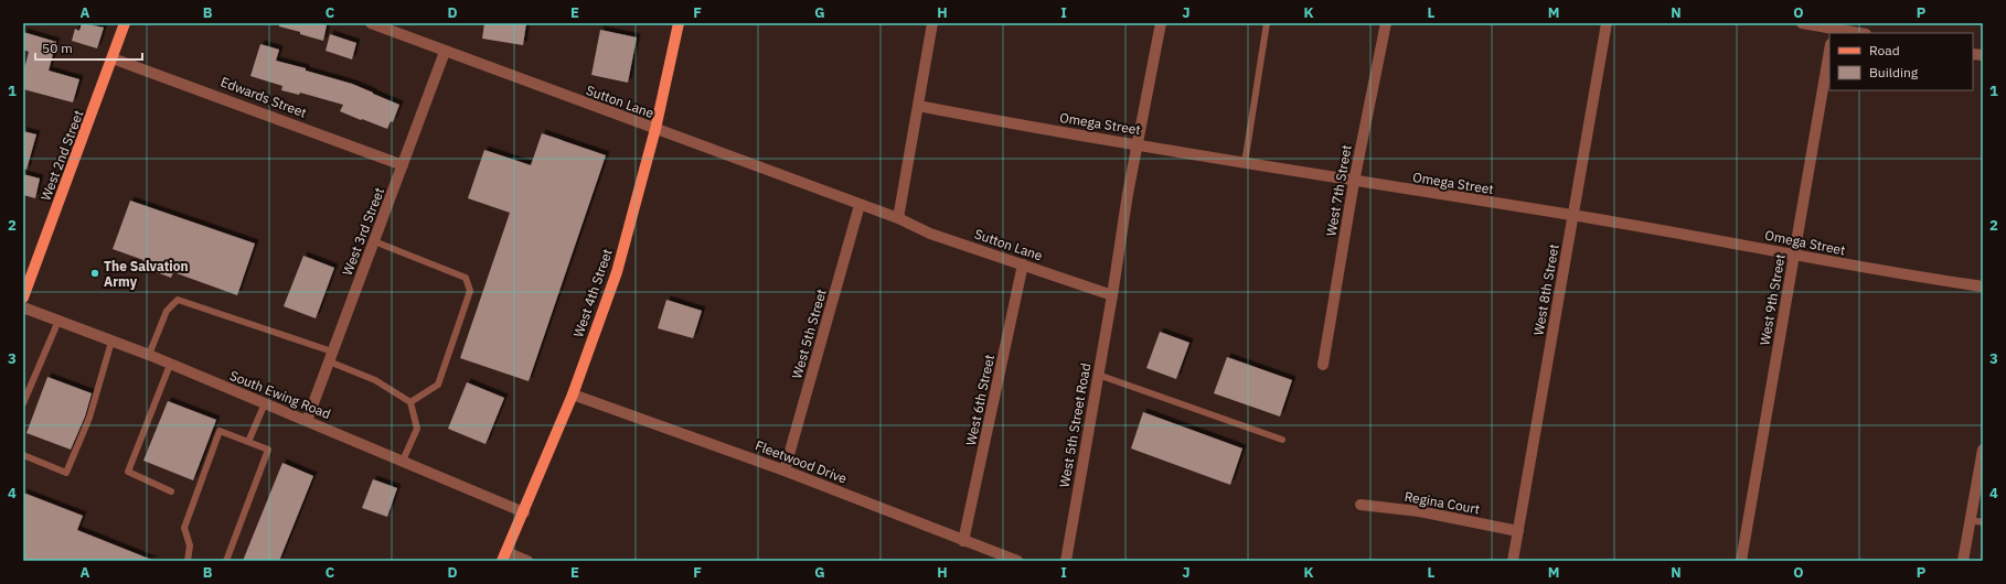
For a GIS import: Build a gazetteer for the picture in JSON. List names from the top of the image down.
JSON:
{
  "streets": {
    "main road": ["West 2nd Street", "West 4th Street"],
    "street": [
      "Edwards Street",
      "Sutton Lane",
      "Omega Street",
      "West 7th Street",
      "West 3rd Street",
      "West 8th Street",
      "West 9th Street",
      "West 5th Street",
      "South Ewing Road",
      "West 6th Street",
      "West 5th Street Road",
      "Fleetwood Drive",
      "Regina Court"
    ]
  },
  "crossings": [
    ["Edwards Street", "West 2nd Street"],
    ["Edwards Street", "West 3rd Street"],
    ["Sutton Lane", "West 3rd Street"],
    ["Sutton Lane", "West 4th Street"],
    ["Sutton Lane", "West 5th Street"],
    ["Sutton Lane", "West 6th Street"],
    ["Sutton Lane", "West 5th Street Road"],
    ["Omega Street", "West 7th Street"],
    ["Omega Street", "West 8th Street"],
    ["Omega Street", "West 9th Street"],
    ["West 3rd Street", "South Ewing Road"],
    ["West 8th Street", "Regina Court"],
    ["West 4th Street", "South Ewing Road"],
    ["West 4th Street", "Fleetwood Drive"],
    ["West 5th Street", "Fleetwood Drive"],
    ["West 6th Street", "Fleetwood Drive"]
  ],
  "places": ["The Salvation Army"],
  "legend": ["Road", "Building"],
  "scale_bar": "50 m",
  "grid": {
    "columns": [
      "A",
      "B",
      "C",
      "D",
      "E",
      "F",
      "G",
      "H",
      "I",
      "J",
      "K",
      "L",
      "M",
      "N",
      "O",
      "P"
    ],
    "rows": [
      "1",
      "2",
      "3",
      "4"
    ]
  }
}
